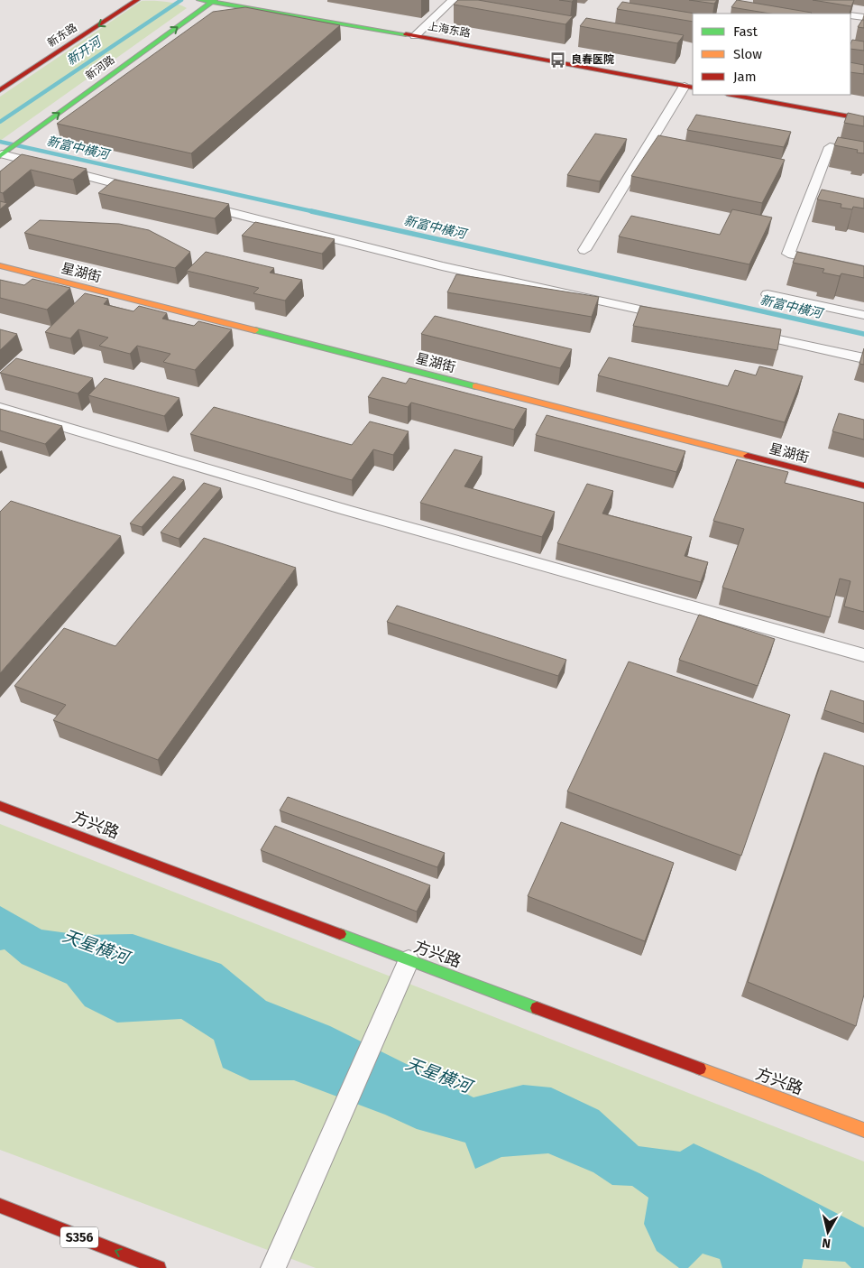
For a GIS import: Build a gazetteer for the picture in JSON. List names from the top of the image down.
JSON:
{
  "streets": {
    "street": [
      "上海东路",
      "新东路",
      "新河路",
      "星湖街",
      "方兴路",
      "S356"
    ]
  },
  "crossings": [
    ["上海东路", "新河路"]
  ],
  "one_way": ["新东路", "新河路"],
  "water": ["新开河", "新富中横河", "天星横河"],
  "places": {
    "bus stop": ["良春医院"]
  },
  "legend": ["Fast", "Slow", "Jam"],
  "north": "bottom"
}
